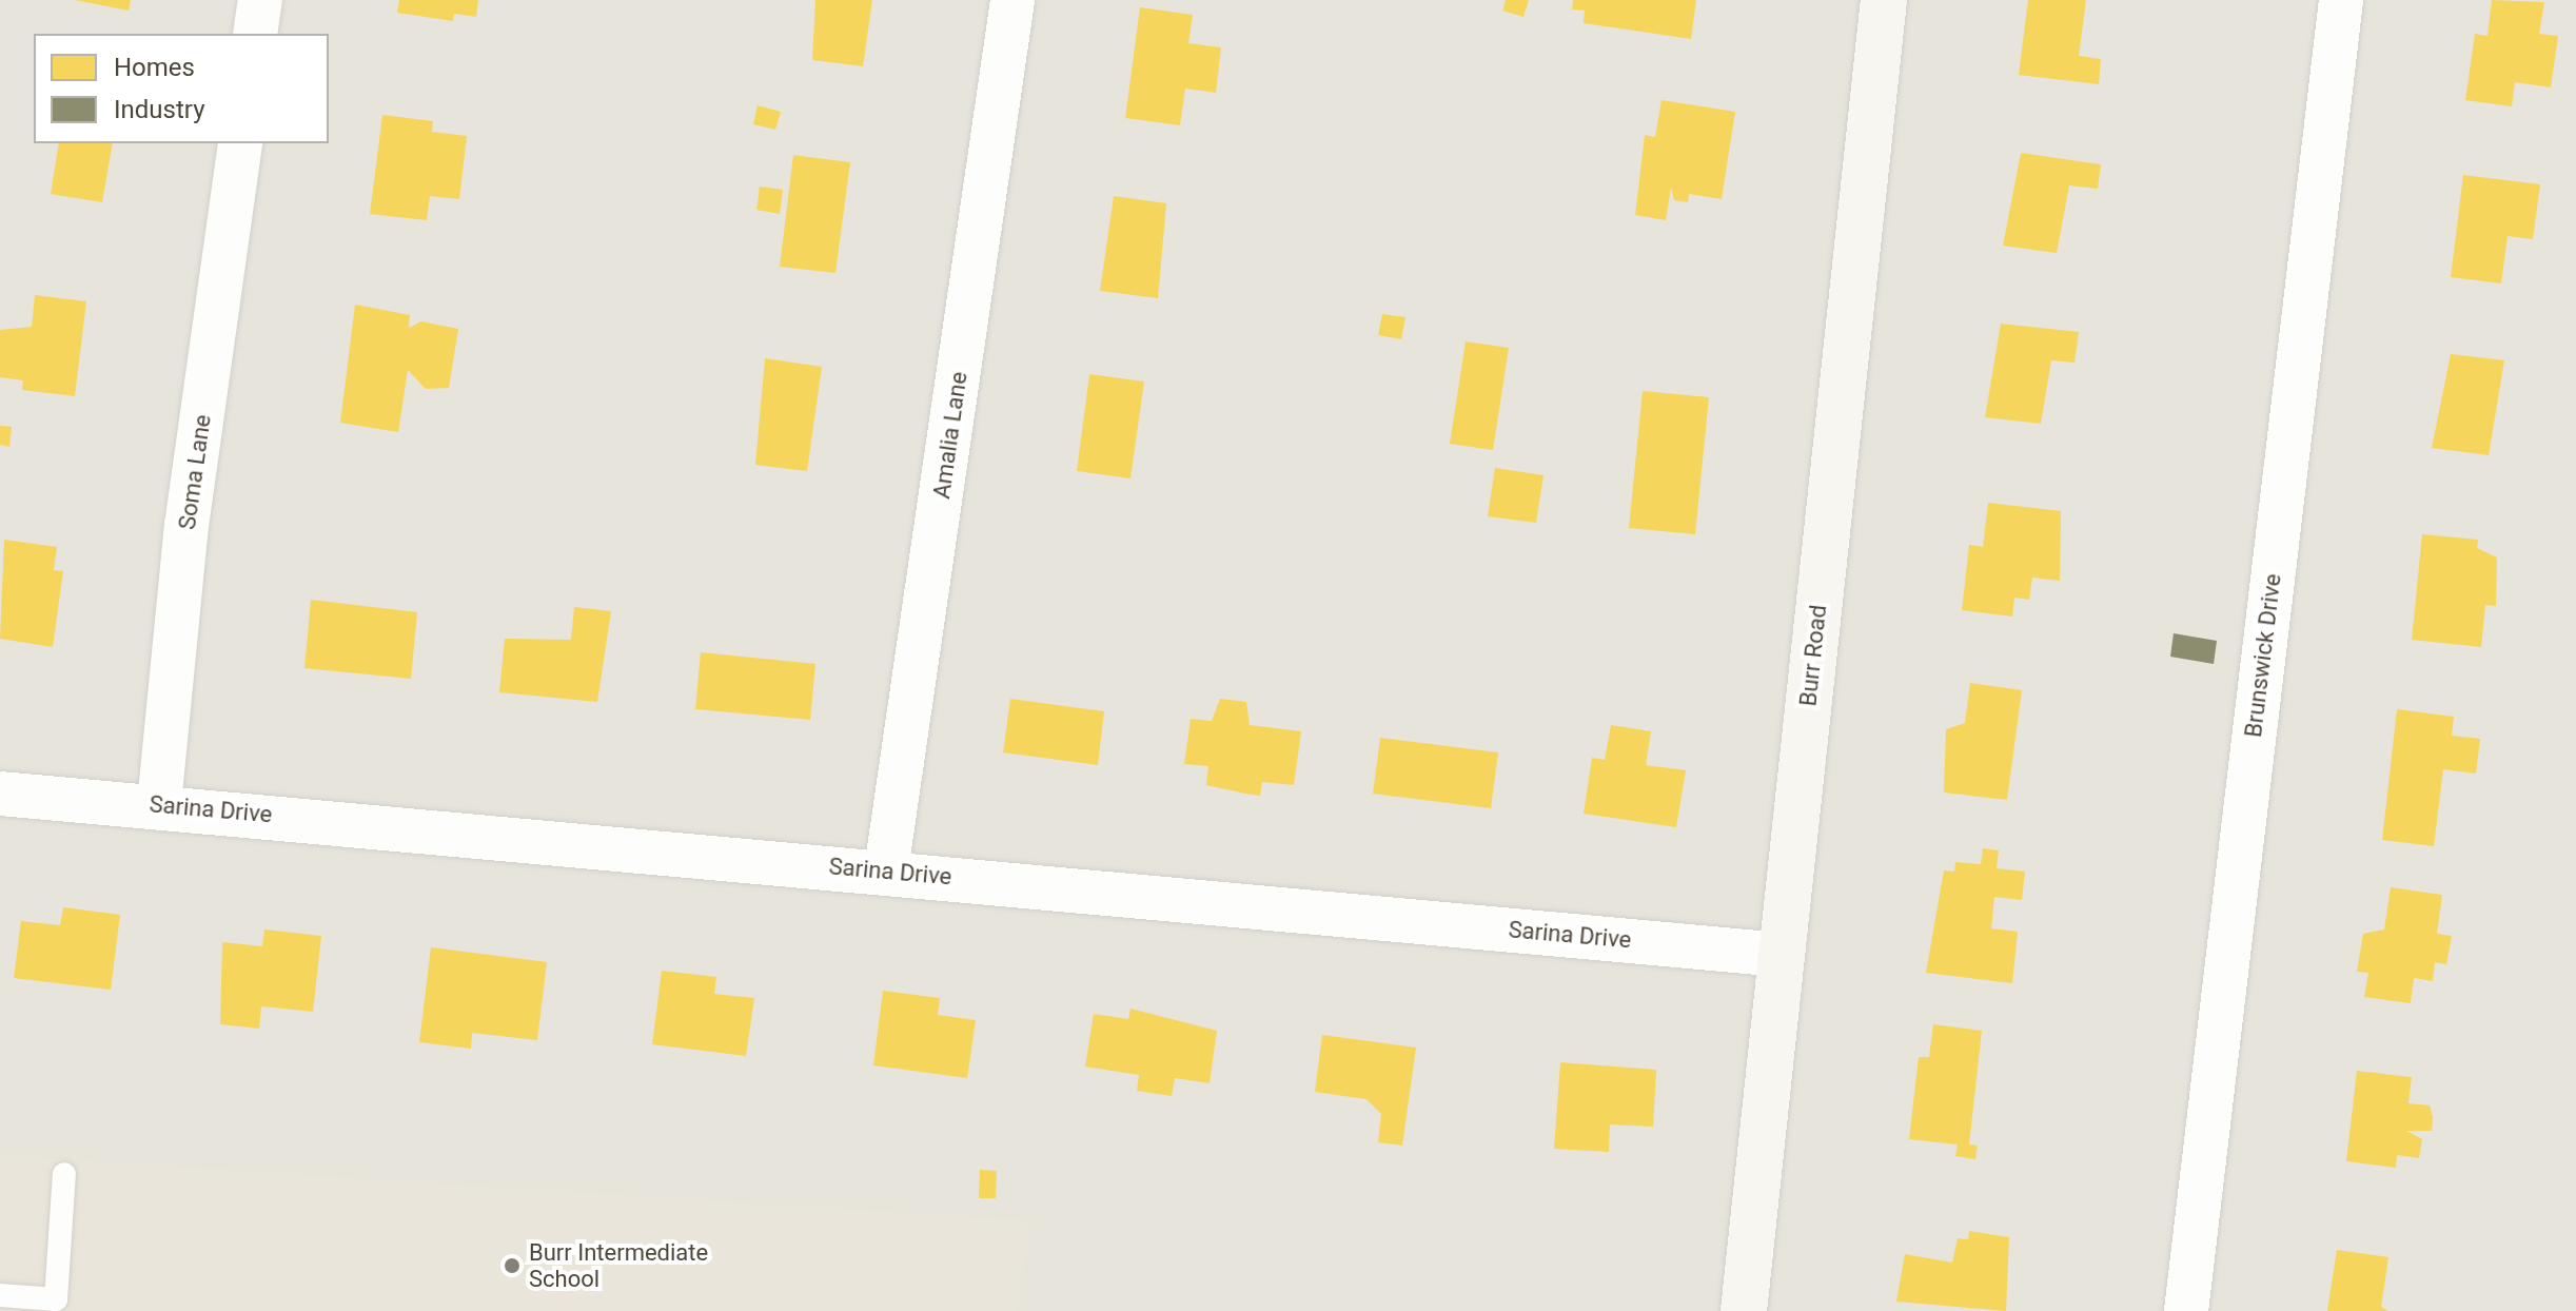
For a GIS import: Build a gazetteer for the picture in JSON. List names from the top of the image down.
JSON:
{
  "streets": {
    "street": [
      "Amalia Lane",
      "Soma Lane",
      "Burr Road",
      "Brunswick Drive",
      "Sarina Drive"
    ]
  },
  "crossings": [
    ["Amalia Lane", "Sarina Drive"],
    ["Soma Lane", "Sarina Drive"],
    ["Burr Road", "Sarina Drive"]
  ],
  "places": ["Burr Intermediate School"],
  "legend": ["Homes", "Industry"]
}
